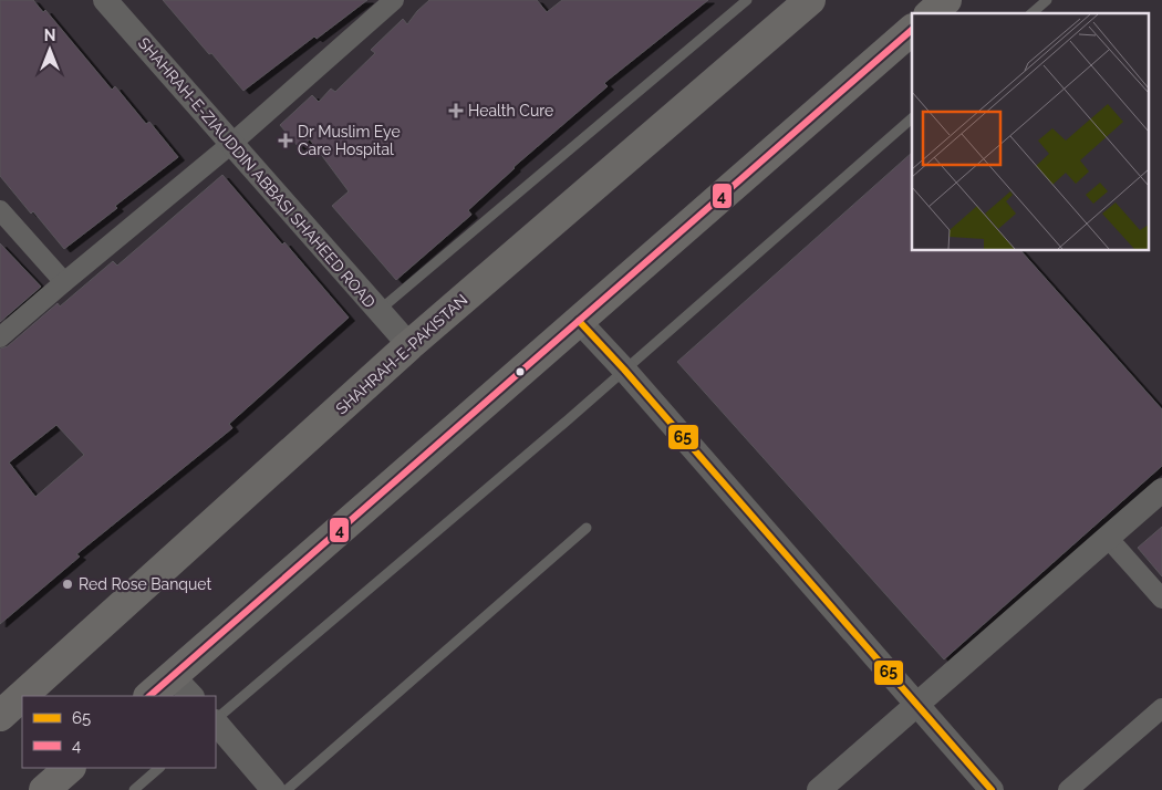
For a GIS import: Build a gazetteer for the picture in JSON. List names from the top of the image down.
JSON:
{
  "streets": {
    "highway": ["SHAHRAH-E-PAKISTAN"],
    "street": ["SHAHRAH-E-ZIAUDDIN ABBASI SHAHEED ROAD"]
  },
  "crossings": [
    ["SHAHRAH-E-ZIAUDDIN ABBASI SHAHEED ROAD", "SHAHRAH-E-PAKISTAN"]
  ],
  "places": {
    "health": ["Health Cure", "Dr Muslim Eye Care Hospital"],
    "other": ["Red Rose Banquet"]
  },
  "lines": ["transit line 4", "transit line 65"],
  "legend": ["65", "4"],
  "north": "top"
}
